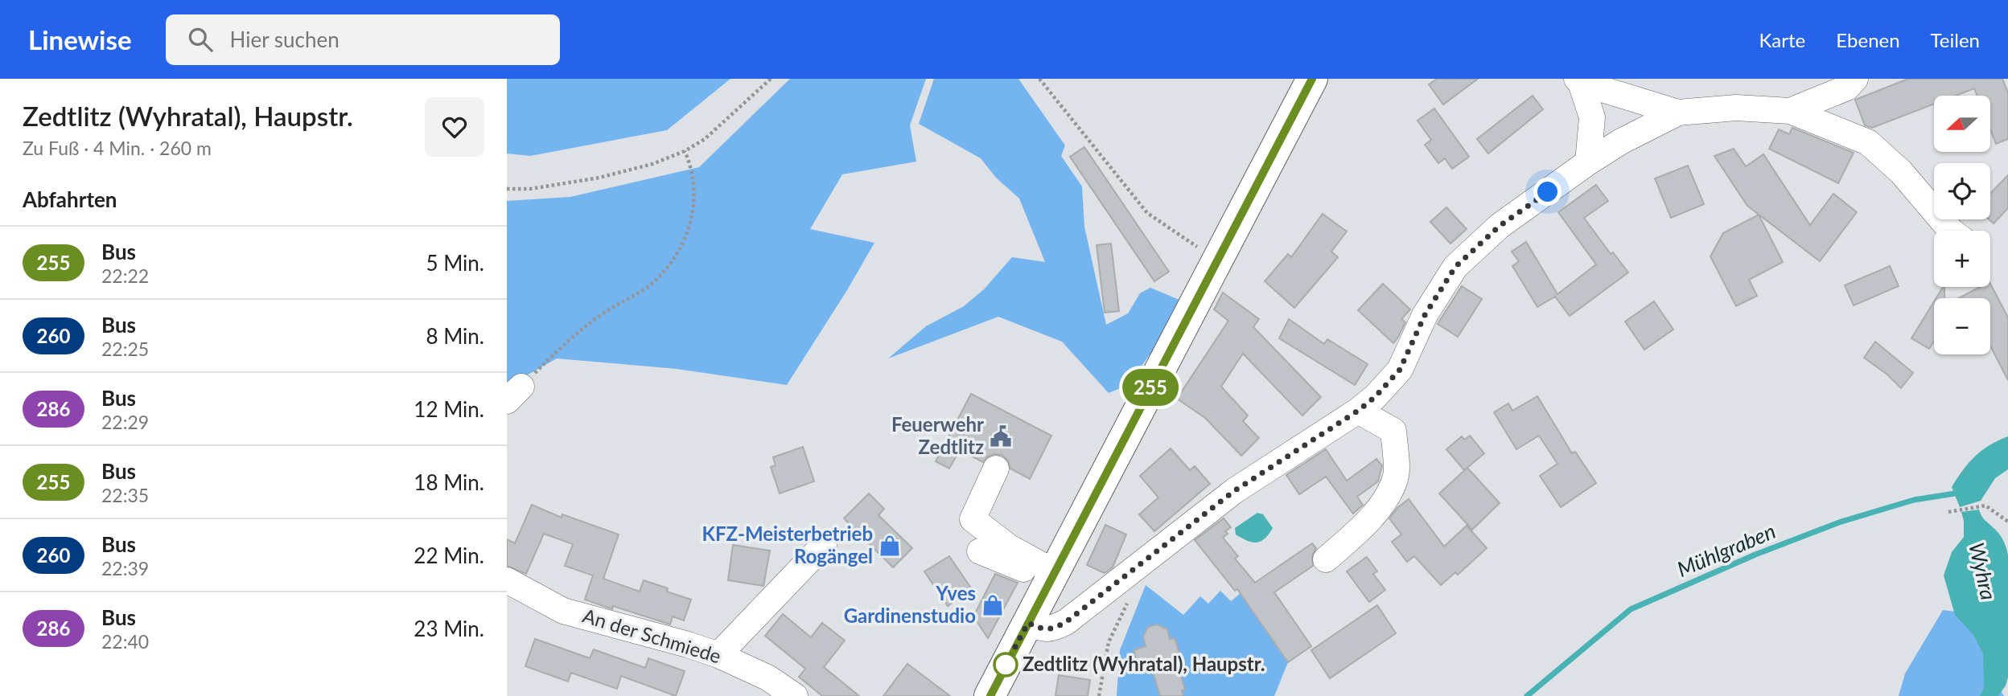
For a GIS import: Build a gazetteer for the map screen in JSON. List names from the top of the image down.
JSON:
{
  "streets": {
    "street": ["An der Schmiede"]
  },
  "water": ["Mühlgraben", "Wyhra"],
  "places": {
    "public building": ["Feuerwehr Zedtlitz"],
    "shop": ["KFZ-Meisterbetrieb Rogängel", "Yves Gardinenstudio"],
    "other": ["Zedtlitz (Wyhratal), Haupstr."]
  },
  "lines": ["bus line 255"],
  "north": "left",
  "page": {
    "header": "Linewise",
    "search": "Hier suchen",
    "nav": ["Karte", "Ebenen", "Teilen"],
    "heading": [
      ["Zedtlitz (Wyhratal), Haupstr.", "Zu Fuß · 4 Min. · 260 m"],
      "Abfahrten"
    ],
    "on_map": "255",
    "map_buttons": ["+", "−"],
    "list": [
      {
        "mark": "255",
        "name": "Bus",
        "note": "22:22",
        "value": "5 Min."
      },
      {
        "mark": "260",
        "name": "Bus",
        "note": "22:25",
        "value": "8 Min."
      },
      {
        "mark": "286",
        "name": "Bus",
        "note": "22:29",
        "value": "12 Min."
      },
      {
        "mark": "255",
        "name": "Bus",
        "note": "22:35",
        "value": "18 Min."
      },
      {
        "mark": "260",
        "name": "Bus",
        "note": "22:39",
        "value": "22 Min."
      },
      {
        "mark": "286",
        "name": "Bus",
        "note": "22:40",
        "value": "23 Min."
      }
    ]
  }
}
